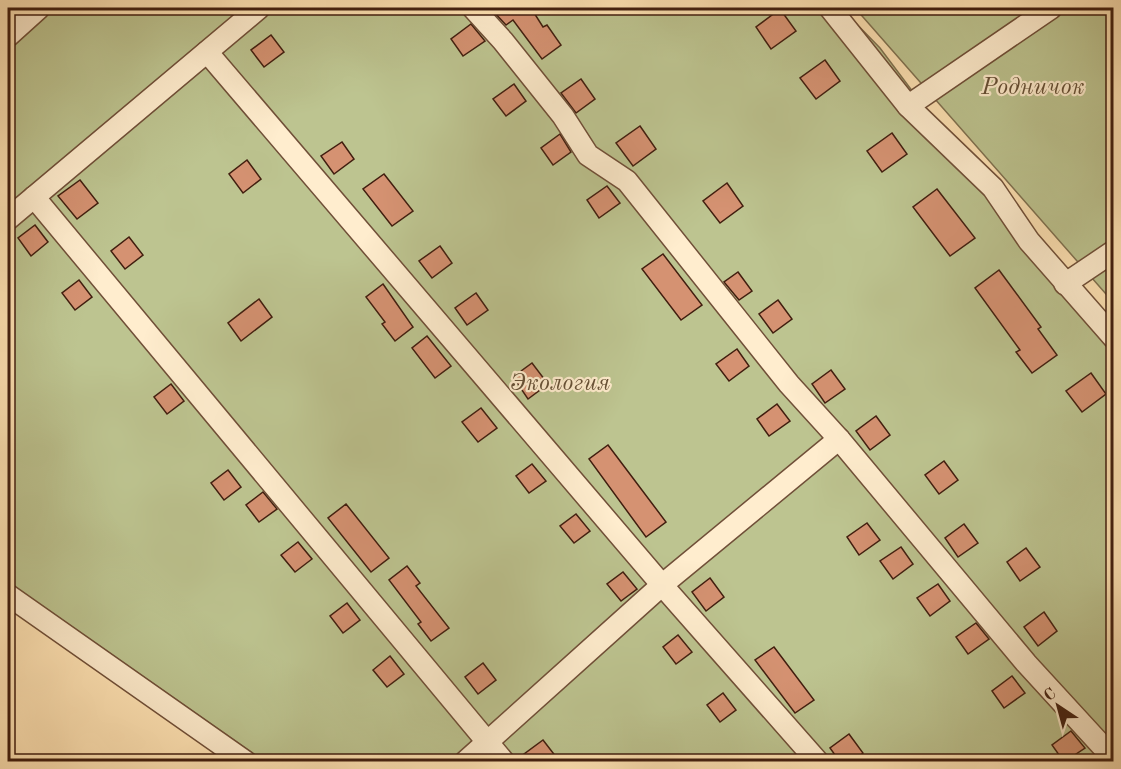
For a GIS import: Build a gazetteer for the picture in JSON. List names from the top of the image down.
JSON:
{
  "parks": ["Родничок", "Экология"],
  "north": "top left"
}
